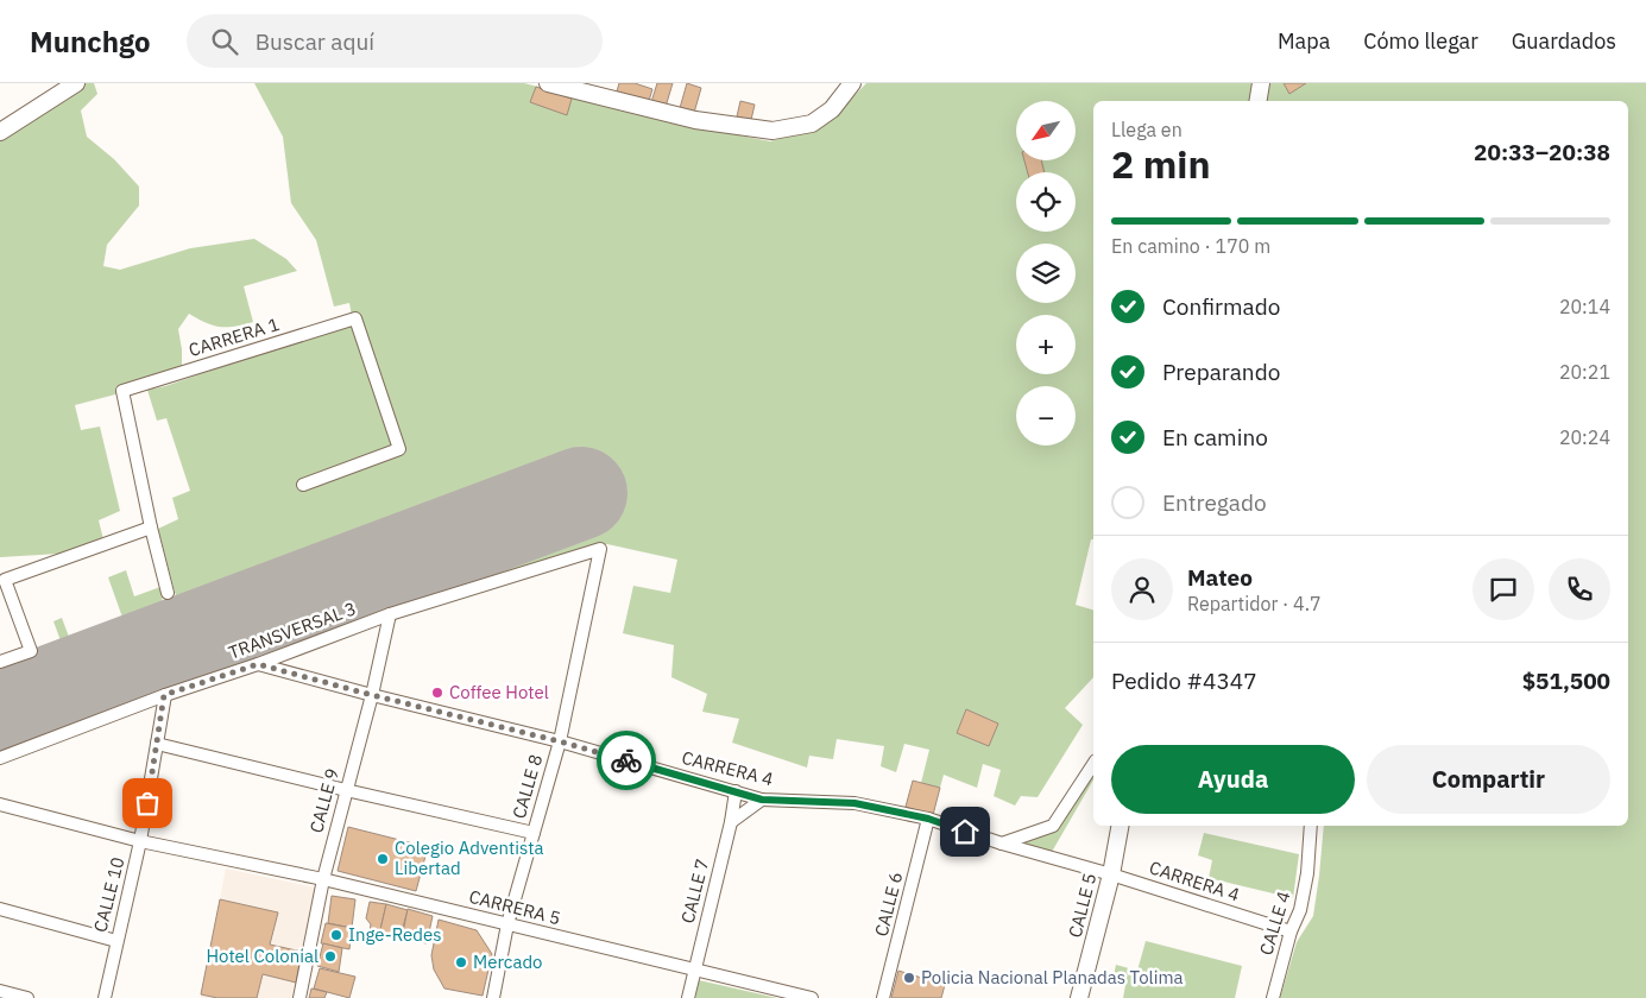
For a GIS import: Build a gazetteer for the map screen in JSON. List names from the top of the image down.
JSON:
{
  "streets": {
    "main road": ["CALLE 5"],
    "street": [
      "CARRERA 1",
      "TRANSVERSAL 3",
      "CARRERA 4",
      "CALLE 8",
      "CALLE 9",
      "CALLE 7",
      "CALLE 10",
      "CALLE 6",
      "CARRERA 5",
      "CALLE 4"
    ]
  },
  "crossings": [
    ["TRANSVERSAL 3", "CARRERA 4"],
    ["TRANSVERSAL 3", "CALLE 8"],
    ["TRANSVERSAL 3", "CALLE 9"],
    ["TRANSVERSAL 3", "CALLE 10"],
    ["CARRERA 4", "CALLE 8"],
    ["CARRERA 4", "CALLE 9"],
    ["CARRERA 4", "CALLE 7"],
    ["CARRERA 4", "CALLE 6"],
    ["CARRERA 4", "CALLE 5"],
    ["CARRERA 4", "CALLE 4"],
    ["CALLE 8", "CARRERA 5"],
    ["CALLE 9", "CARRERA 5"],
    ["CALLE 7", "CARRERA 5"],
    ["CALLE 10", "CARRERA 5"]
  ],
  "places": [
    "Coffee Hotel",
    "Colegio Adventista Libertad",
    "Inge-Redes",
    "Hotel Colonial",
    "Mercado",
    "Policia Nacional Planadas Tolima"
  ],
  "north": "bottom left",
  "page": {
    "header": "Munchgo",
    "search": "Buscar aquí",
    "nav": ["Mapa", "Cómo llegar", "Guardados"],
    "map_buttons": ["+", "−"],
    "heading": ["2 min", "Llega en", "20:33–20:38"],
    "panel": [
      "Mateo",
      "Repartidor · 4.7",
      "Pedido #4347",
      "$51,500"
    ],
    "bar": "En camino · 170 m",
    "list": [
      ["Confirmado", "20:14"],
      ["Preparando", "20:21"],
      ["En camino", "20:24"],
      "Entregado"
    ],
    "buttons": ["Ayuda", "Compartir"]
  }
}
